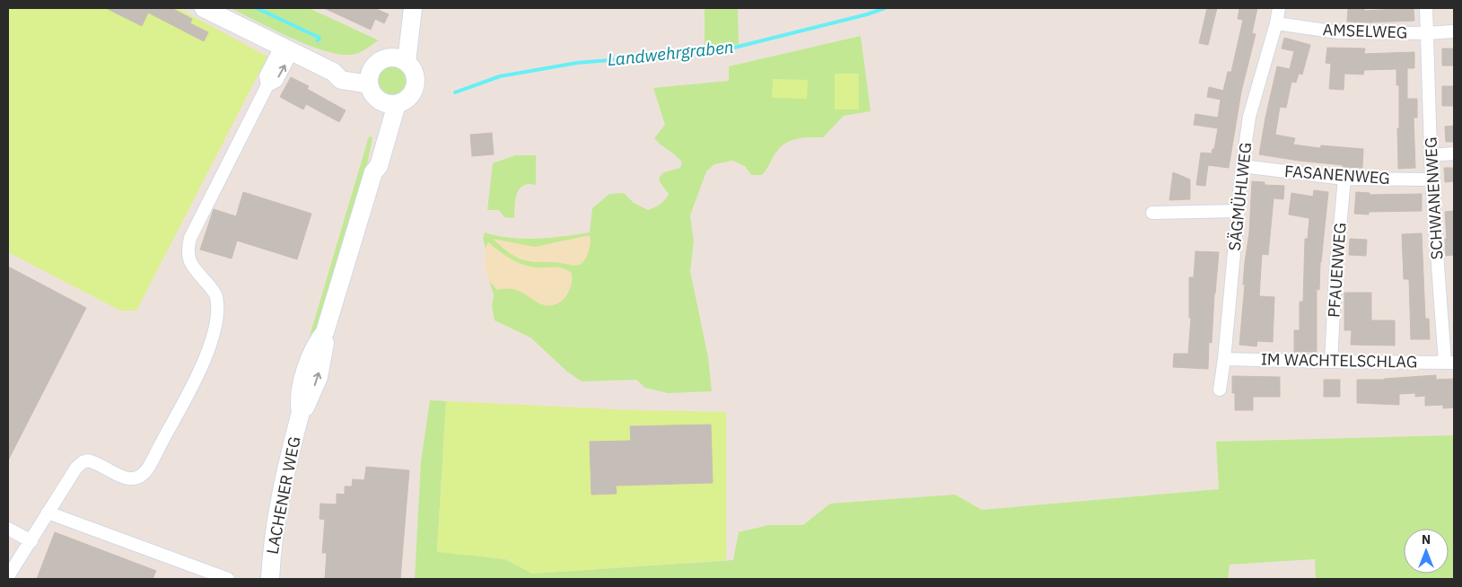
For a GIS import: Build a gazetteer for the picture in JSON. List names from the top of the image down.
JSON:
{
  "streets": {
    "main road": ["LACHENER WEG"],
    "street": [
      "AMSELWEG",
      "FASANENWEG",
      "SÄGMÜHLWEG",
      "SCHWANENWEG",
      "PFAUENWEG",
      "IM WACHTELSCHLAG"
    ]
  },
  "crossings": [
    ["AMSELWEG", "SÄGMÜHLWEG"],
    ["AMSELWEG", "SCHWANENWEG"],
    ["FASANENWEG", "SÄGMÜHLWEG"],
    ["FASANENWEG", "SCHWANENWEG"],
    ["FASANENWEG", "PFAUENWEG"],
    ["SÄGMÜHLWEG", "IM WACHTELSCHLAG"],
    ["SCHWANENWEG", "IM WACHTELSCHLAG"],
    ["PFAUENWEG", "IM WACHTELSCHLAG"]
  ],
  "water": ["Landwehrgraben"],
  "north": "top"
}
